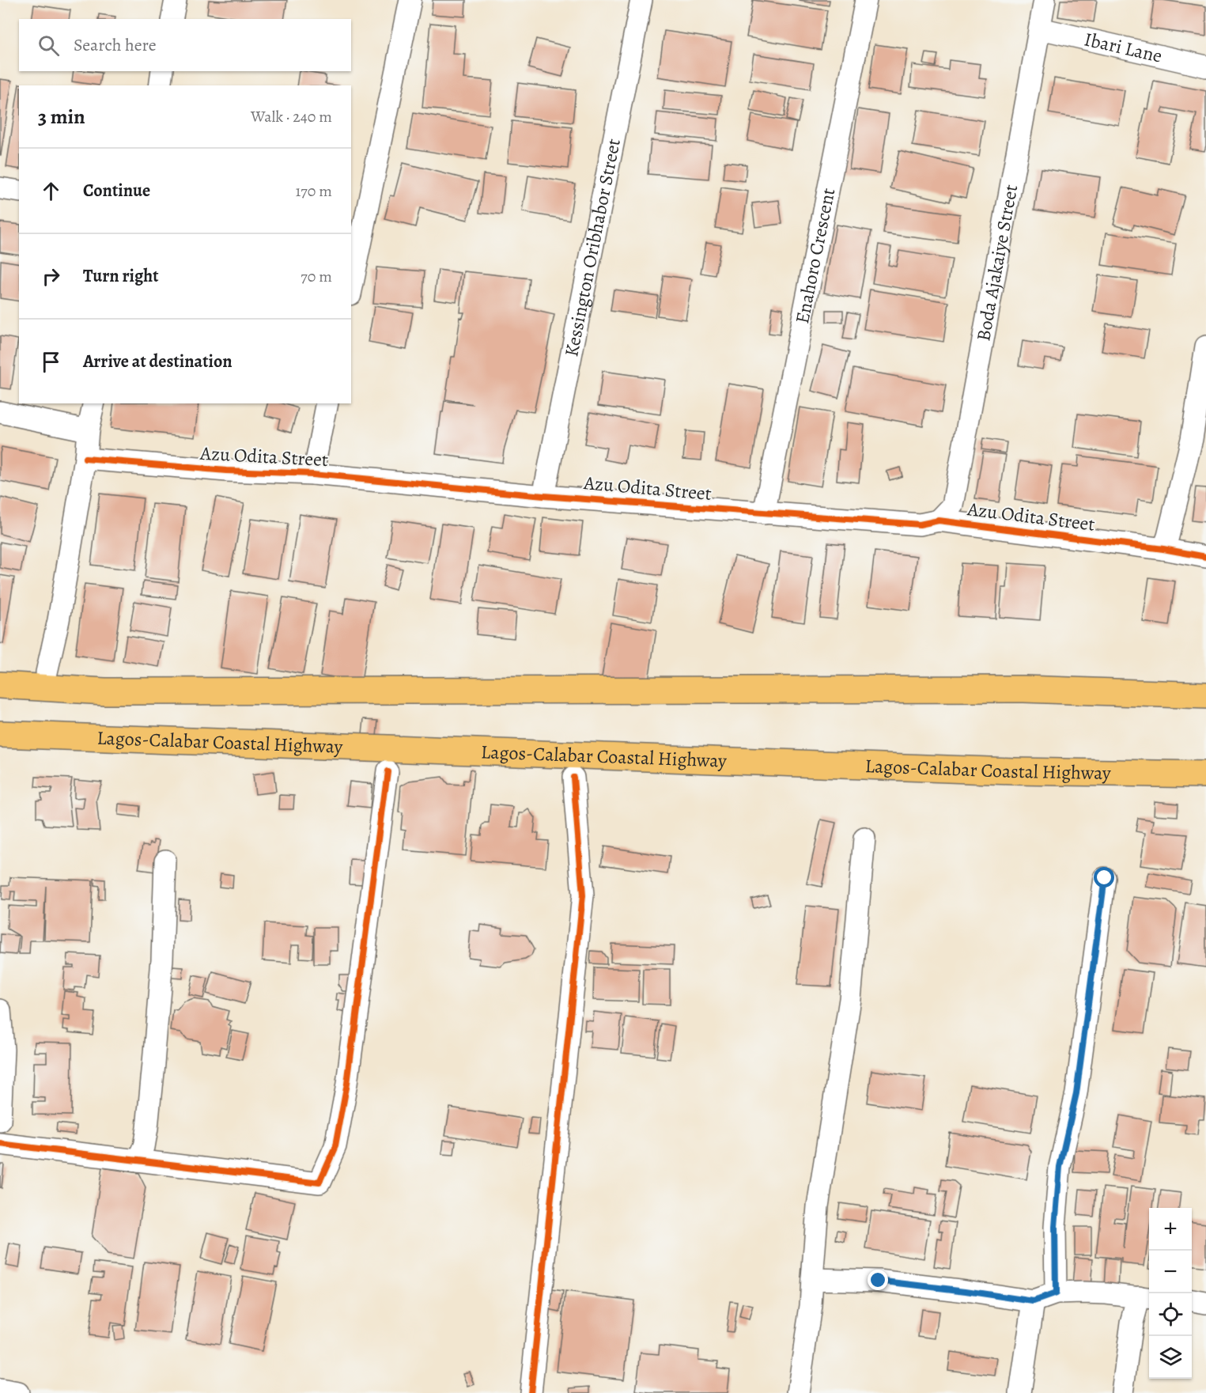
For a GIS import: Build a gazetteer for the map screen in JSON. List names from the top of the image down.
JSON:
{
  "streets": {
    "highway": ["Lagos-Calabar Coastal Highway"],
    "street": [
      "Ibari Lane",
      "Kessington Oribhabor Street",
      "Enahoro Crescent",
      "Boda Ajakaiye Street",
      "Azu Odita Street"
    ]
  },
  "crossings": [
    ["Ibari Lane", "Boda Ajakaiye Street"],
    ["Kessington Oribhabor Street", "Azu Odita Street"],
    ["Enahoro Crescent", "Azu Odita Street"],
    ["Boda Ajakaiye Street", "Azu Odita Street"]
  ],
  "page": {
    "search": "Search here",
    "heading": ["3 min", "Walk · 240 m"],
    "list": [
      ["Continue", "170 m"],
      ["Turn right", "70 m"],
      "Arrive at destination"
    ],
    "map_buttons": ["+", "−"]
  }
}
